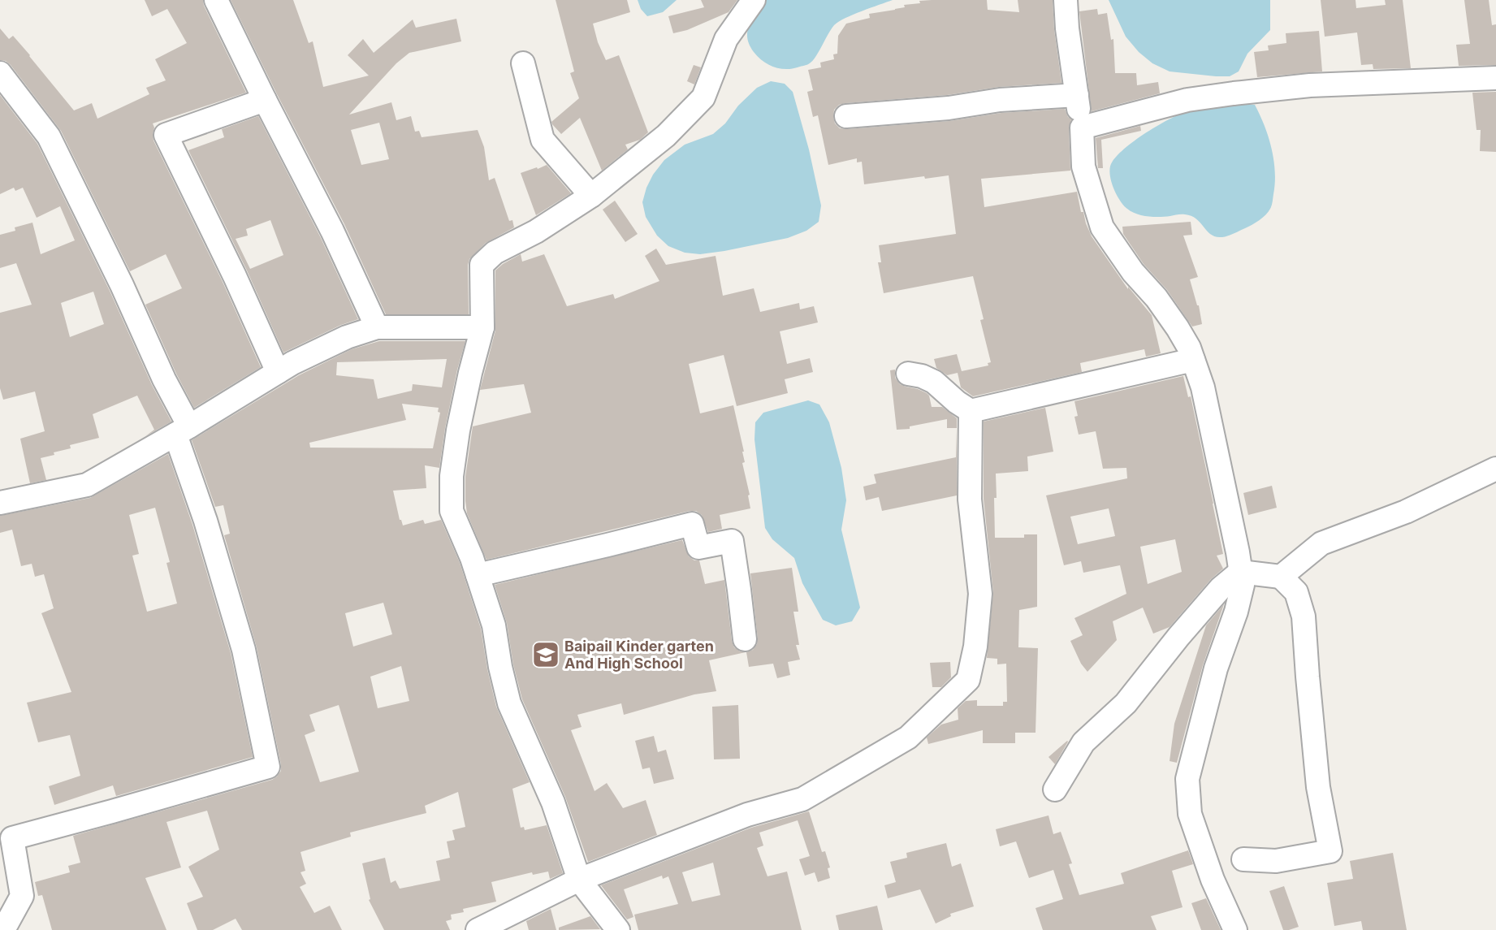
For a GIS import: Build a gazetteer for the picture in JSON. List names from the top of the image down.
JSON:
{
  "places": {
    "school or university": ["Baipail Kinder garten And High School"]
  }
}
